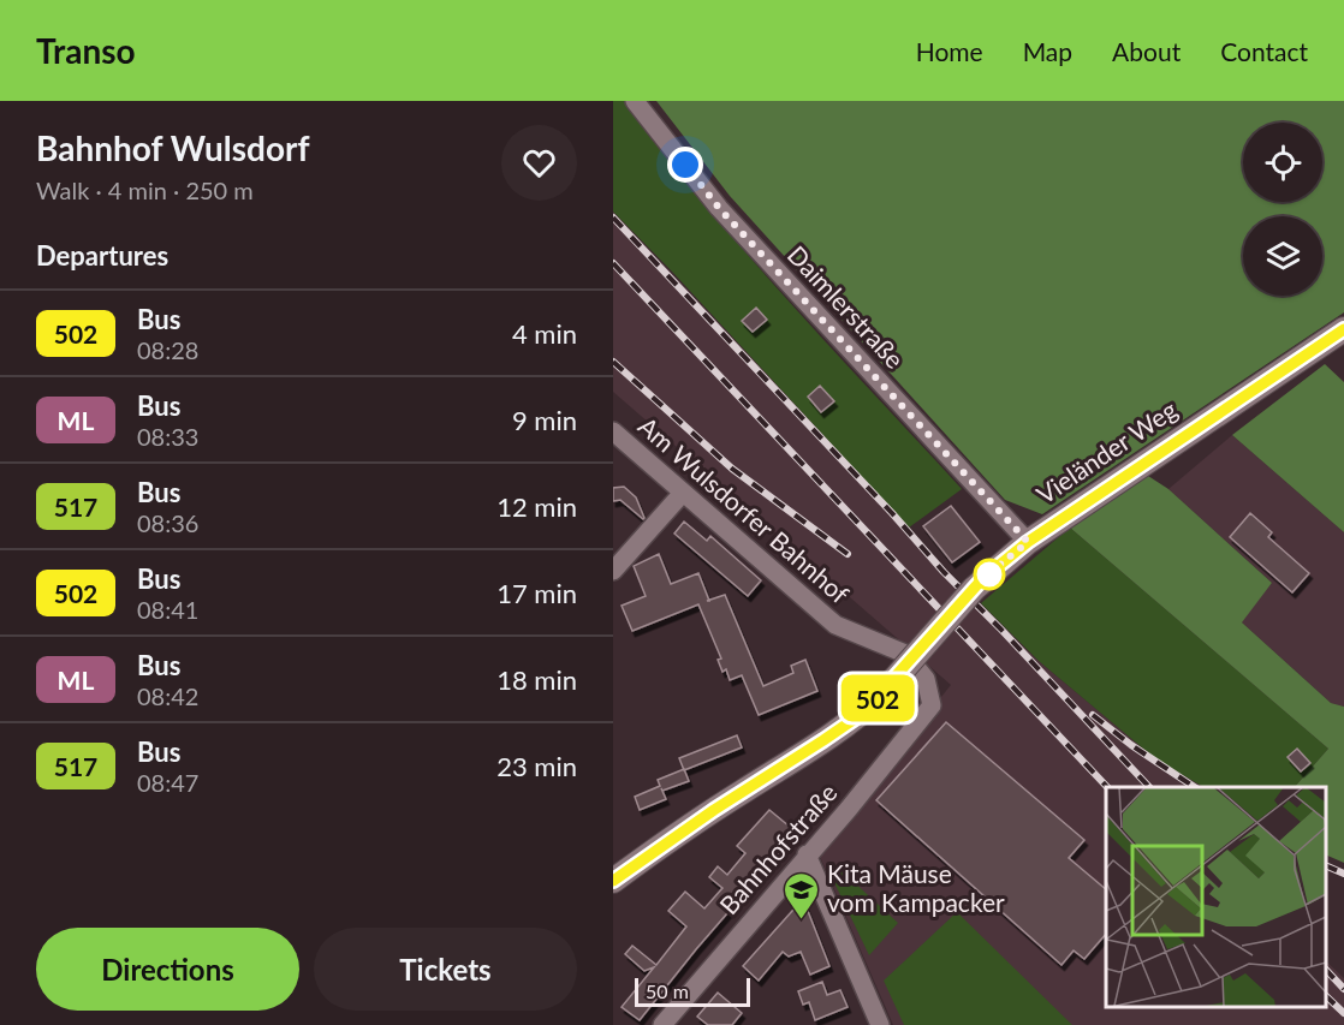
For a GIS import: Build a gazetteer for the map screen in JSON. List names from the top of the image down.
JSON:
{
  "streets": {
    "street": [
      "Daimlerstraße",
      "Vieländer Weg",
      "Am Wulsdorfer Bahnhof",
      "Bahnhofstraße"
    ]
  },
  "crossings": [
    ["Daimlerstraße", "Vieländer Weg"],
    ["Am Wulsdorfer Bahnhof", "Bahnhofstraße"]
  ],
  "places": {
    "school or university": ["Kita Mäuse vom Kampacker"]
  },
  "lines": ["bus line 502"],
  "scale_bar": "50 m",
  "page": {
    "header": "Transo",
    "nav": [
      "Home",
      "Map",
      "About",
      "Contact"
    ],
    "heading": [
      ["Bahnhof Wulsdorf", "Walk · 4 min · 250 m"],
      "Departures"
    ],
    "on_map": "502",
    "list": [
      {
        "mark": "502",
        "name": "Bus",
        "note": "08:28",
        "value": "4 min"
      },
      {
        "mark": "ML",
        "name": "Bus",
        "note": "08:33",
        "value": "9 min"
      },
      {
        "mark": "517",
        "name": "Bus",
        "note": "08:36",
        "value": "12 min"
      },
      {
        "mark": "502",
        "name": "Bus",
        "note": "08:41",
        "value": "17 min"
      },
      {
        "mark": "ML",
        "name": "Bus",
        "note": "08:42",
        "value": "18 min"
      },
      {
        "mark": "517",
        "name": "Bus",
        "note": "08:47",
        "value": "23 min"
      }
    ],
    "buttons": ["Directions", "Tickets"],
    "scale": "50 m"
  }
}
